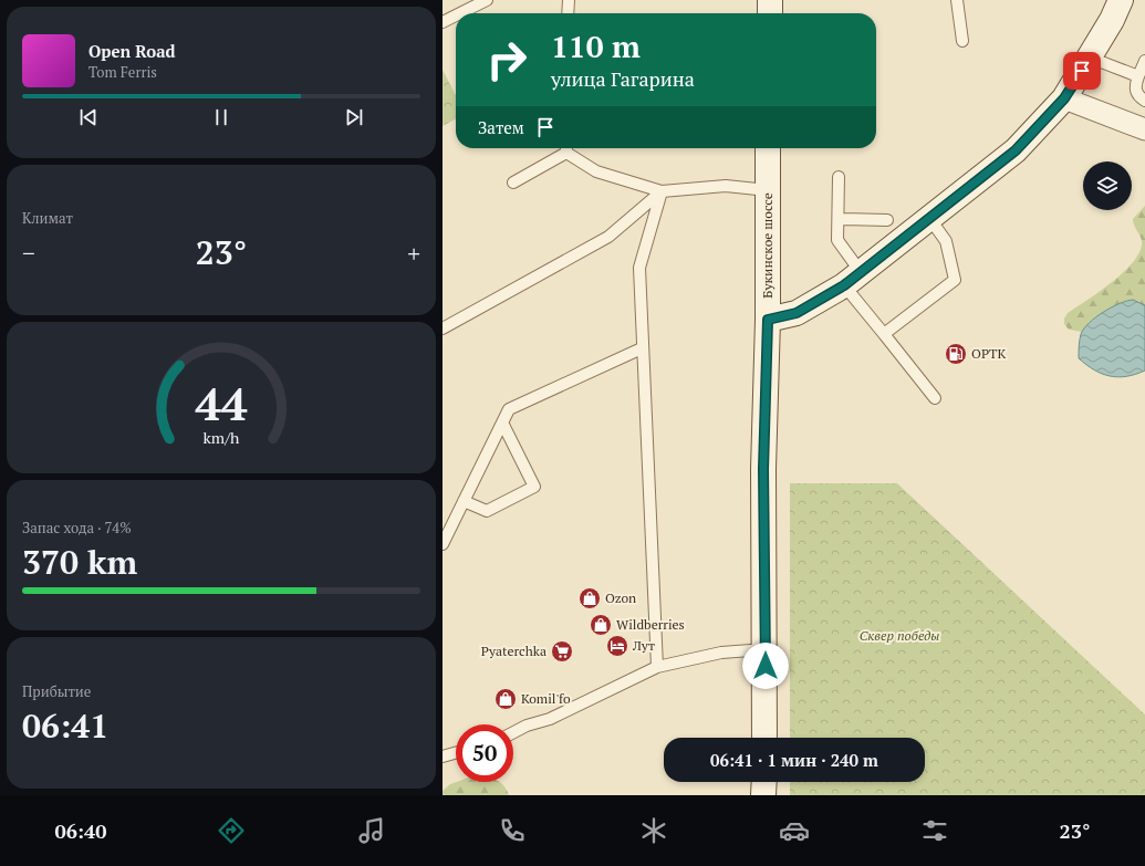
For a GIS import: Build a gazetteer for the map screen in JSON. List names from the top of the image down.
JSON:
{
  "streets": {
    "main road": ["Букинское шоссе"]
  },
  "parks": ["Сквер победы"],
  "places": {
    "fuel station": ["ОРТК"],
    "shop": ["Ozon", "Wildberries", "Komil'fo"],
    "hotel": ["Лут"],
    "supermarket": ["Pyaterchka"]
  },
  "page": {
    "turn": ["110 m", "улица Гагарина"],
    "song": ["Open Road", "Tom Ferris"],
    "then": "Затем",
    "tile": [
      "Климат",
      ["Запас хода · 74%", "370 km"],
      ["Прибытие", "06:41"]
    ],
    "heat": ["−", "23°", "+"],
    "limit": "50",
    "trip": "06:41 · 1 мин · 240 m",
    "tabs": ["06:40", "23°"],
    "gauge": ["44", "km/h"]
  }
}
